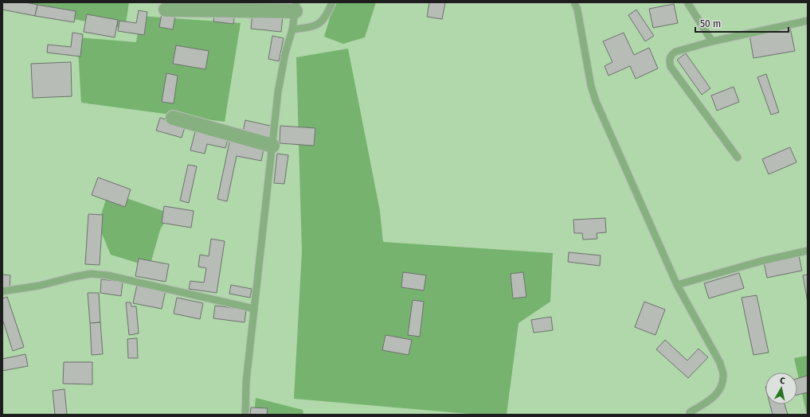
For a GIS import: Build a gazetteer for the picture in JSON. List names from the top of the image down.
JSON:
{
  "scale_bar": "50 m",
  "north": "top"
}
